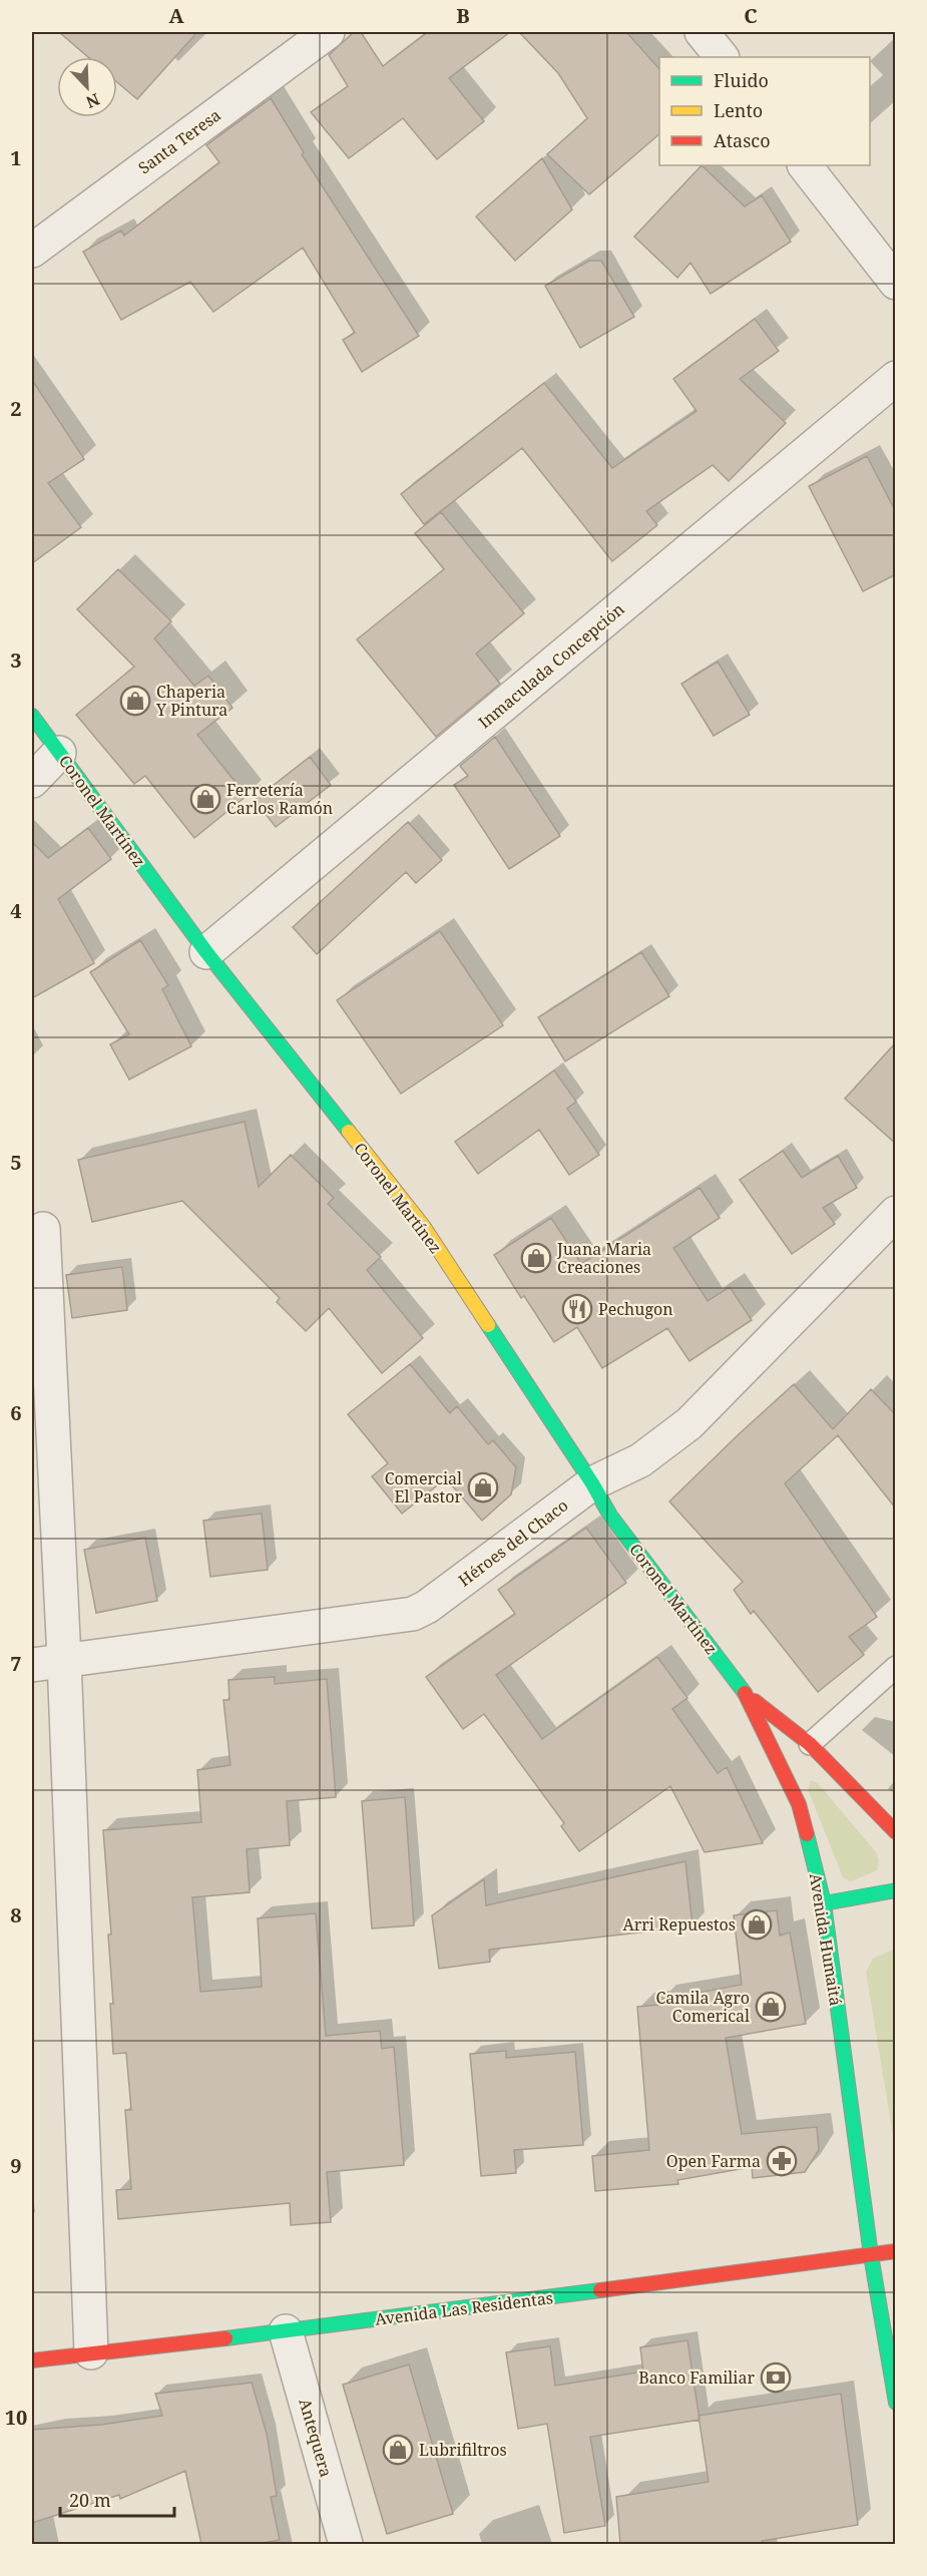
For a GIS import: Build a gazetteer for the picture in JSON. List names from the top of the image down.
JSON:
{
  "streets": {
    "main road": ["Coronel Martínez", "Avenida Humaitá", "Avenida Las Residentas"],
    "street": [
      "Santa Teresa",
      "Inmaculada Concepción",
      "Héroes del Chaco",
      "Antequera"
    ]
  },
  "crossings": [
    ["Inmaculada Concepción", "Coronel Martínez"],
    ["Coronel Martínez", "Héroes del Chaco"],
    ["Coronel Martínez", "Avenida Humaitá"],
    ["Avenida Humaitá", "Avenida Las Residentas"],
    ["Avenida Las Residentas", "Antequera"]
  ],
  "places": {
    "shop": [
      "Chaperia Y Pintura",
      "Ferretería Carlos Ramón",
      "Juana Maria Creaciones",
      "Comercial El Pastor",
      "Arri Repuestos",
      "Camila Agro Comerical",
      "Lubrifiltros"
    ],
    "restaurant": ["Pechugon"],
    "pharmacy": ["Open Farma"],
    "bank": ["Banco Familiar"]
  },
  "legend": ["Fluido", "Lento", "Atasco"],
  "scale_bar": "20 m",
  "north": "bottom right",
  "grid": {
    "columns": ["A", "B", "C"],
    "rows": [
      "1",
      "2",
      "3",
      "4",
      "5",
      "6",
      "7",
      "8",
      "9",
      "10"
    ]
  }
}
